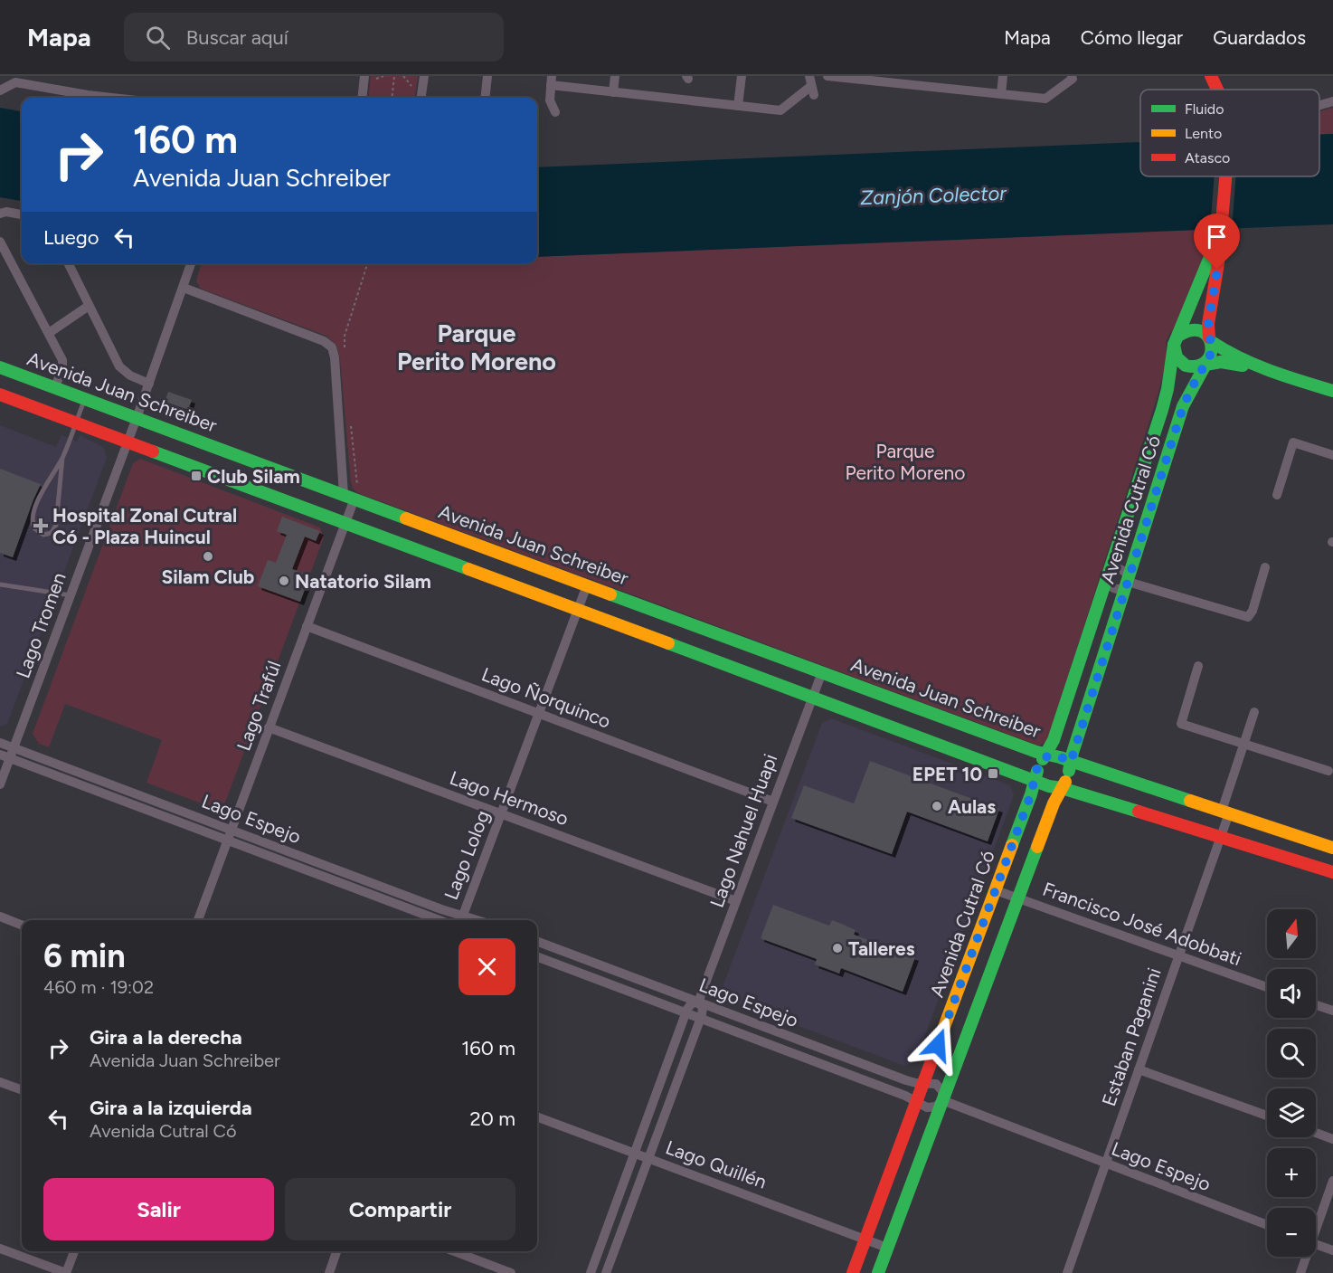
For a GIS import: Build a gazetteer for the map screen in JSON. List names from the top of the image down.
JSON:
{
  "streets": {
    "main road": ["Avenida Juan Schreiber", "Avenida Cutral Có"],
    "street": [
      "Lago Tromen",
      "Lago Ñorquinco",
      "Lago Trafúl",
      "Lago Hermoso",
      "Lago Espejo",
      "Lago Nahuel Huapi",
      "Lago Lolog",
      "Francisco José Adobbati",
      "Estaban Paganini",
      "Lago Quillén"
    ]
  },
  "crossings": [
    ["Avenida Juan Schreiber", "Avenida Cutral Có"],
    ["Avenida Juan Schreiber", "Lago Tromen"],
    ["Avenida Juan Schreiber", "Lago Trafúl"],
    ["Avenida Juan Schreiber", "Lago Nahuel Huapi"],
    ["Avenida Juan Schreiber", "Lago Lolog"],
    ["Avenida Juan Schreiber", "Estaban Paganini"],
    ["Avenida Cutral Có", "Lago Espejo"],
    ["Avenida Cutral Có", "Francisco José Adobbati"],
    ["Avenida Cutral Có", "Lago Quillén"],
    ["Lago Tromen", "Lago Espejo"],
    ["Lago Ñorquinco", "Lago Trafúl"],
    ["Lago Ñorquinco", "Lago Nahuel Huapi"],
    ["Lago Ñorquinco", "Lago Lolog"],
    ["Lago Trafúl", "Lago Hermoso"],
    ["Lago Trafúl", "Lago Espejo"],
    ["Lago Hermoso", "Lago Nahuel Huapi"],
    ["Lago Hermoso", "Lago Lolog"],
    ["Lago Espejo", "Lago Nahuel Huapi"],
    ["Lago Espejo", "Lago Lolog"],
    ["Lago Espejo", "Estaban Paganini"],
    ["Lago Nahuel Huapi", "Lago Quillén"],
    ["Francisco José Adobbati", "Estaban Paganini"]
  ],
  "districts": ["Parque Perito Moreno"],
  "water": ["Zanjón Colector"],
  "parks": ["Parque Perito Moreno"],
  "places": {
    "transit": ["Club Silam", "EPET 10"],
    "health": ["Hospital Zonal Cutral Có - Plaza Huincul"],
    "other": [
      "Silam Club",
      "Natatorio Silam",
      "Aulas",
      "Talleres"
    ]
  },
  "legend": ["Fluido", "Lento", "Atasco"],
  "north": "top",
  "page": {
    "header": "Mapa",
    "search": "Buscar aquí",
    "nav": ["Mapa", "Cómo llegar", "Guardados"],
    "turn": ["160 m", "Avenida Juan Schreiber"],
    "then": "Luego",
    "map_buttons": ["+", "−"],
    "heading": ["6 min", "460 m · 19:02"],
    "list": [
      {
        "name": "Gira a la derecha",
        "note": "Avenida Juan Schreiber",
        "value": "160 m"
      },
      {
        "name": "Gira a la izquierda",
        "note": "Avenida Cutral Có",
        "value": "20 m"
      }
    ],
    "buttons": ["Salir", "Compartir"]
  }
}
